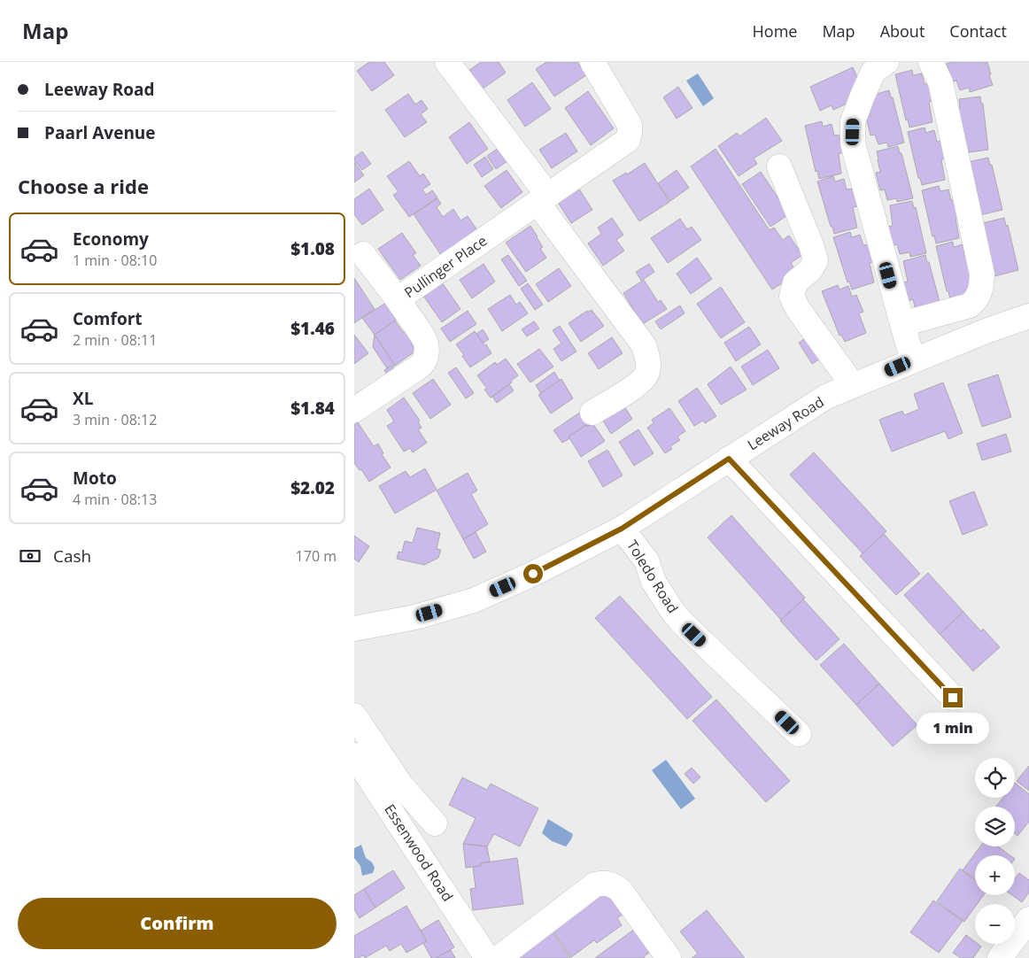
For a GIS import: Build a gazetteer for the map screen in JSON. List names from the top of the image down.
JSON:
{
  "streets": {
    "street": [
      "Pullinger Place",
      "Leeway Road",
      "Toledo Road",
      "Essenwood Road"
    ]
  },
  "crossings": [
    ["Leeway Road", "Toledo Road"]
  ],
  "page": {
    "header": "Map",
    "nav": [
      "Home",
      "Map",
      "About",
      "Contact"
    ],
    "banner": ["Leeway Road", "Paarl Avenue"],
    "heading": "Choose a ride",
    "list": [
      {
        "name": "Economy",
        "note": "1 min · 08:10",
        "value": "$1.08"
      },
      {
        "name": "Comfort",
        "note": "2 min · 08:11",
        "value": "$1.46"
      },
      {
        "name": "XL",
        "note": "3 min · 08:12",
        "value": "$1.84"
      },
      {
        "name": "Moto",
        "note": "4 min · 08:13",
        "value": "$2.02"
      }
    ],
    "pay": ["Cash", "170 m"],
    "bubble": "1 min",
    "map_buttons": ["+", "−"],
    "buttons": "Confirm"
  }
}
